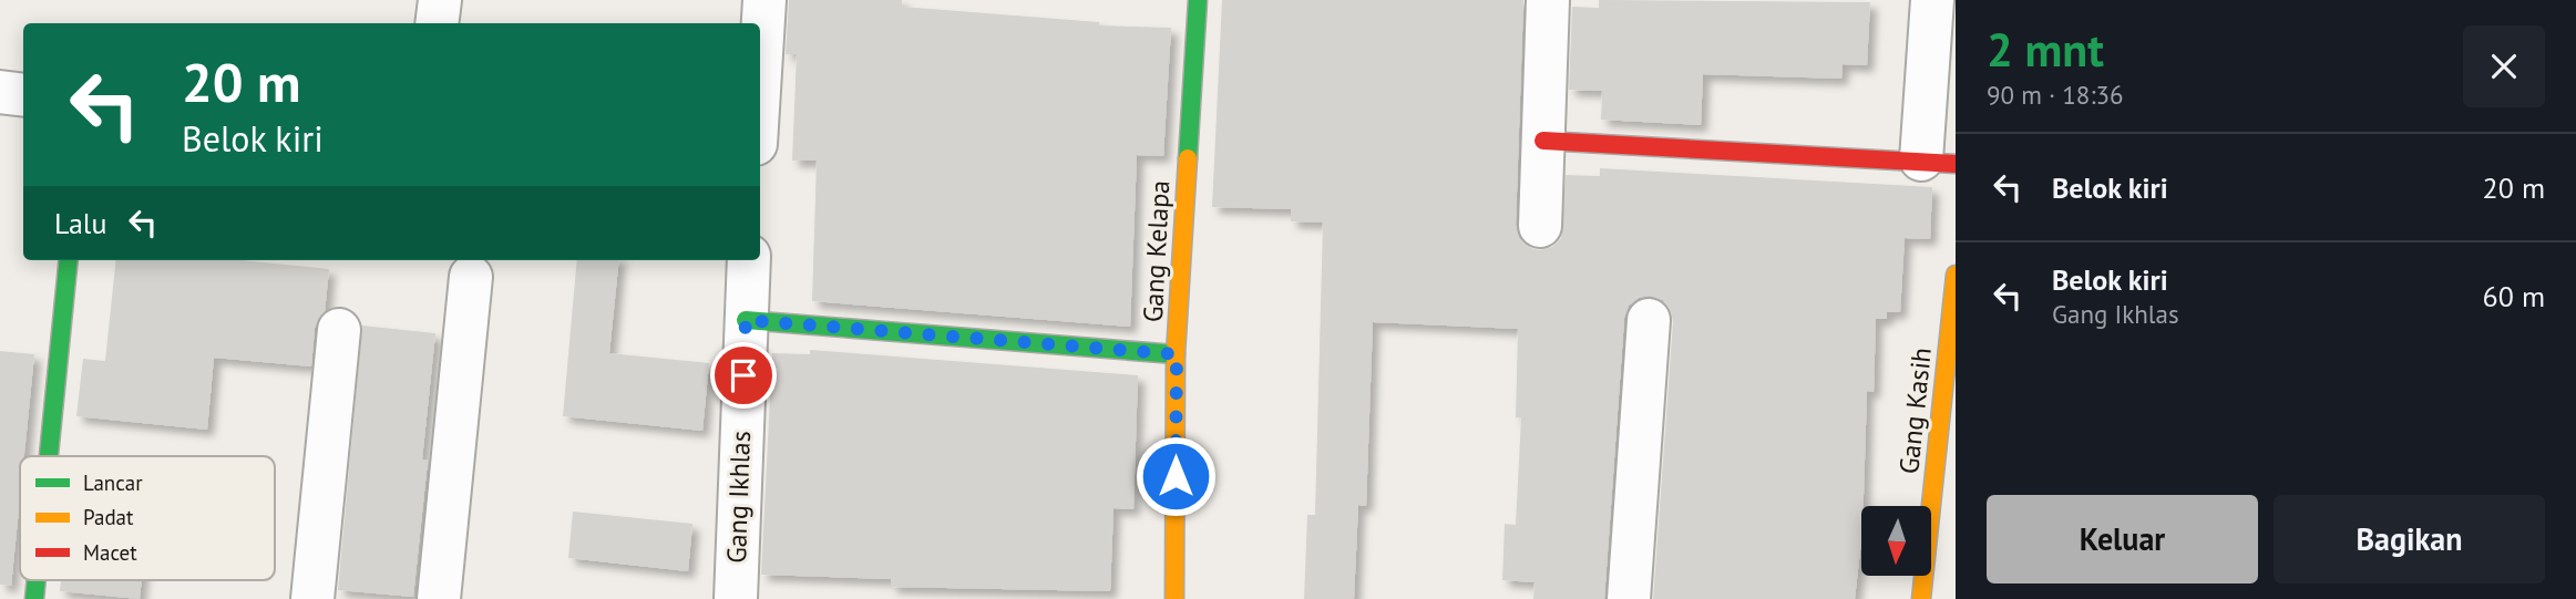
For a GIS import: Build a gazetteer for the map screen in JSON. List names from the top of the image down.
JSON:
{
  "streets": {
    "street": ["Gang Kelapa", "Gang Kasih", "Gang Ikhlas"]
  },
  "legend": ["Lancar", "Padat", "Macet"],
  "north": "bottom",
  "page": {
    "heading": ["2 mnt", "90 m · 18:36"],
    "turn": ["20 m", "Belok kiri"],
    "list": [
      {
        "name": "Belok kiri",
        "value": "20 m"
      },
      {
        "name": "Belok kiri",
        "note": "Gang Ikhlas",
        "value": "60 m"
      }
    ],
    "then": "Lalu",
    "buttons": ["Keluar", "Bagikan"]
  }
}
